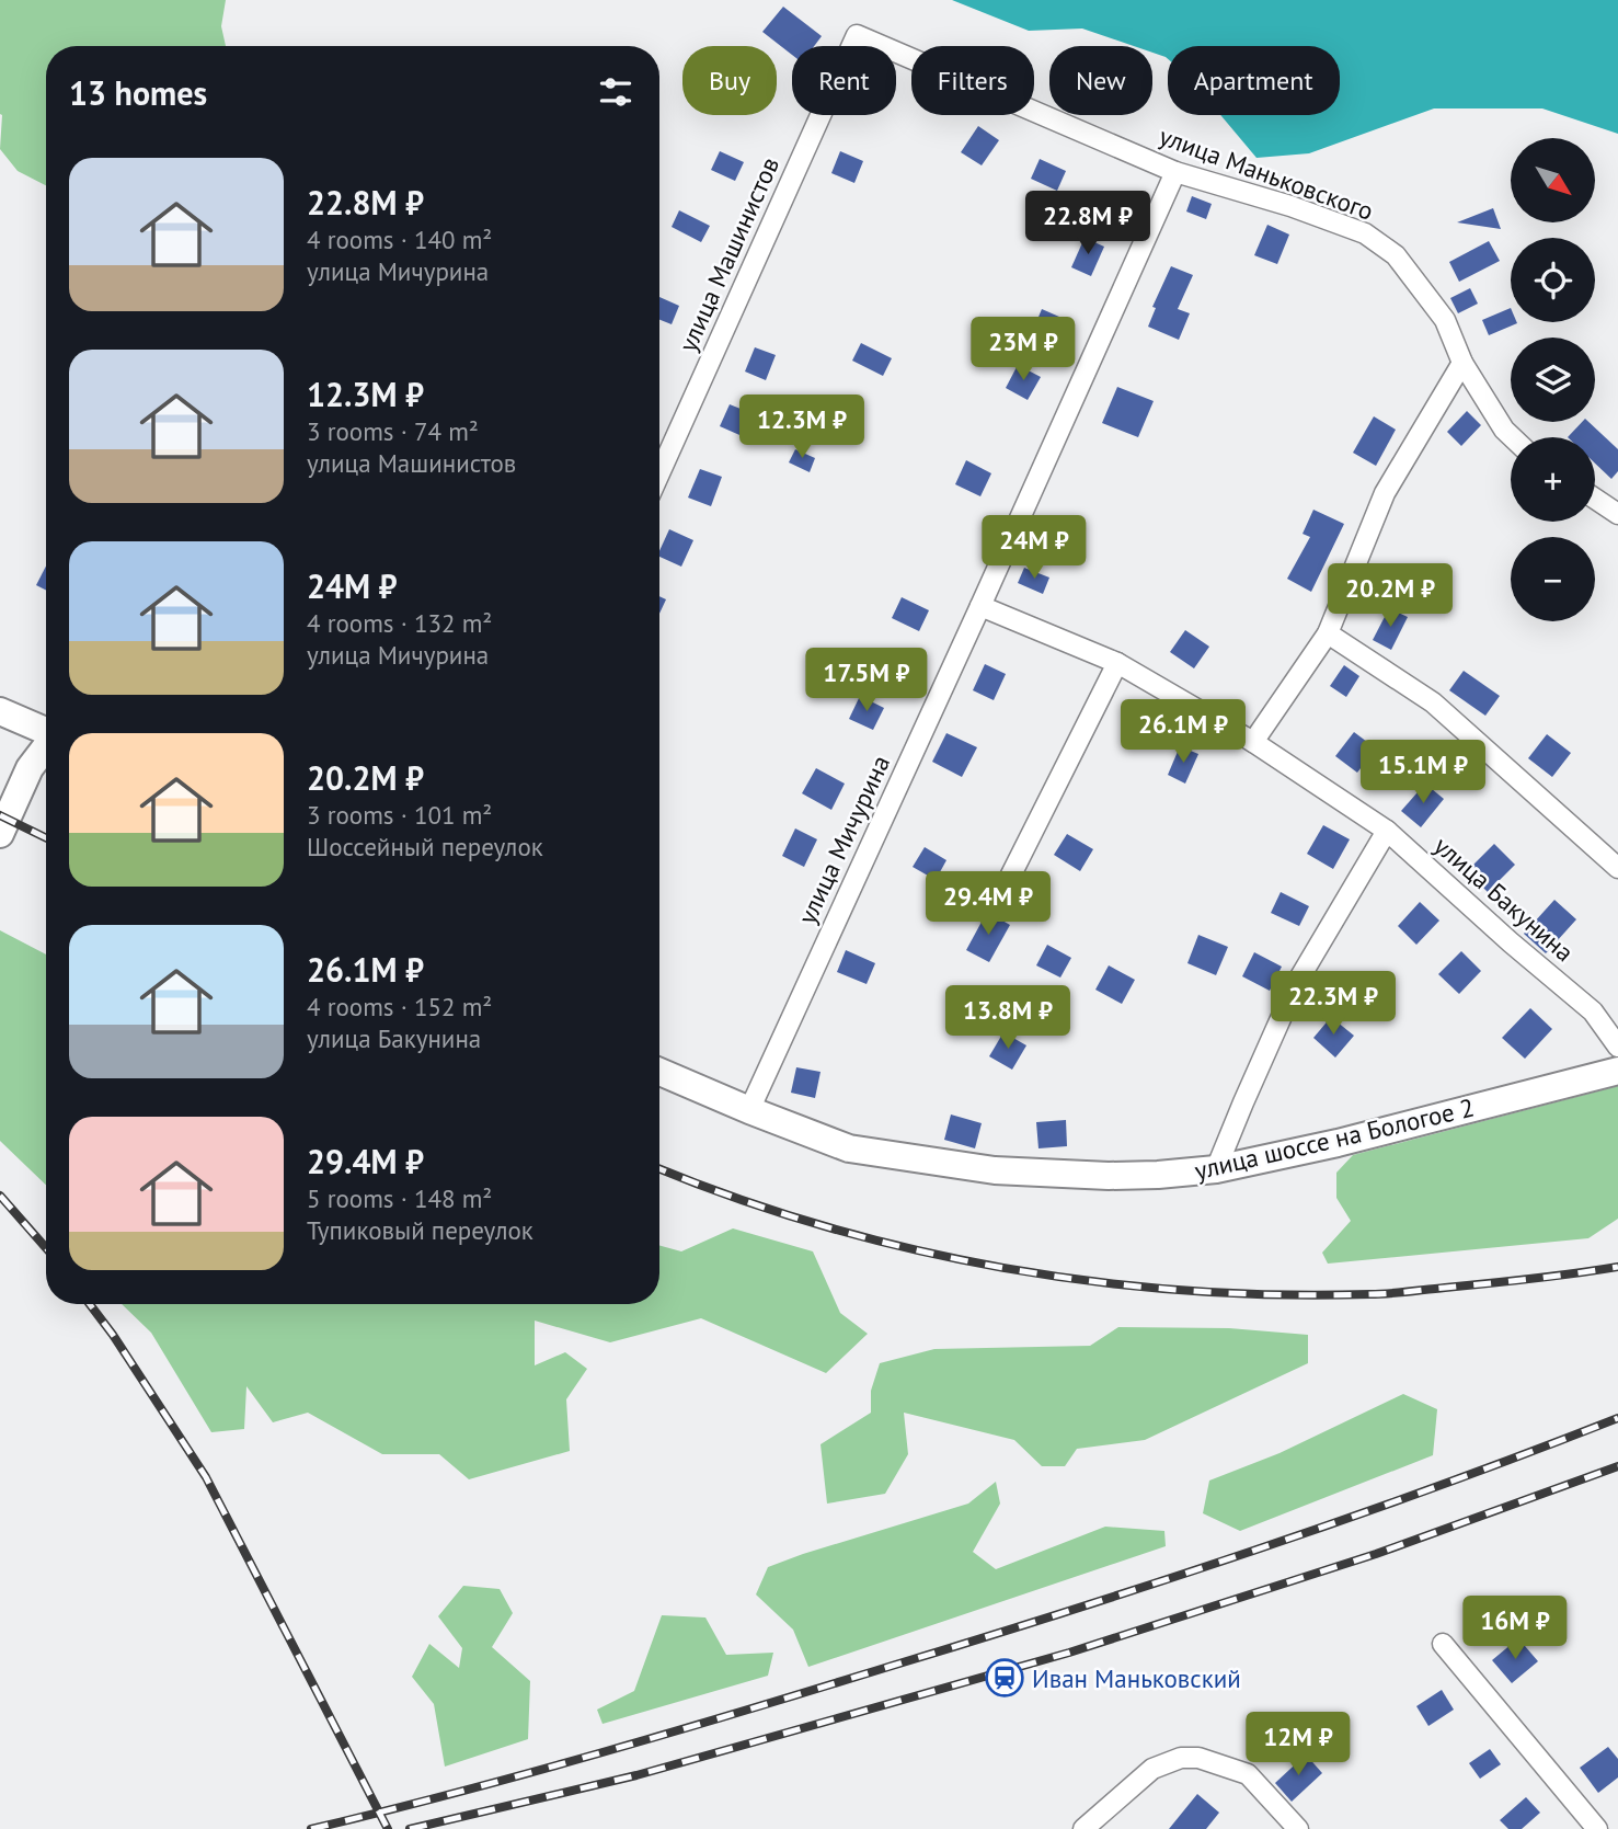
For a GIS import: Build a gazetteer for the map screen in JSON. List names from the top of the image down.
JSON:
{
  "streets": {
    "street": [
      "улица Маньковского",
      "улица Машинистов",
      "улица Мичурина",
      "улица Бакунина",
      "улица шоссе на Бологое 2"
    ]
  },
  "crossings": [
    ["улица Маньковского", "улица Машинистов"],
    ["улица Маньковского", "улица Мичурина"],
    ["улица Мичурина", "улица Бакунина"],
    ["улица Мичурина", "улица шоссе на Бологое 2"]
  ],
  "places": {
    "station": ["Иван Маньковский"]
  },
  "north": "bottom right",
  "page": {
    "chip": [
      "Buy",
      "Rent",
      "Filters",
      "New",
      "Apartment"
    ],
    "heading": "13 homes",
    "map_buttons": ["+", "−"],
    "list": [
      {
        "name": "22.8M ₽",
        "note": "4 rooms · 140 m² · улица Мичурина"
      },
      {
        "name": "12.3M ₽",
        "note": "3 rooms · 74 m² · улица Машинистов"
      },
      {
        "name": "24M ₽",
        "note": "4 rooms · 132 m² · улица Мичурина"
      },
      {
        "name": "20.2M ₽",
        "note": "3 rooms · 101 m² · Шоссейный переулок"
      },
      {
        "name": "26.1M ₽",
        "note": "4 rooms · 152 m² · улица Бакунина"
      },
      {
        "name": "29.4M ₽",
        "note": "5 rooms · 148 m² · Тупиковый переулок"
      }
    ],
    "price": [
      "22.8M ₽",
      "23M ₽",
      "12.3M ₽",
      "24M ₽",
      "20.2M ₽",
      "17.5M ₽",
      "26.1M ₽",
      "15.1M ₽",
      "29.4M ₽",
      "22.3M ₽",
      "13.8M ₽",
      "16M ₽",
      "12M ₽"
    ]
  }
}
